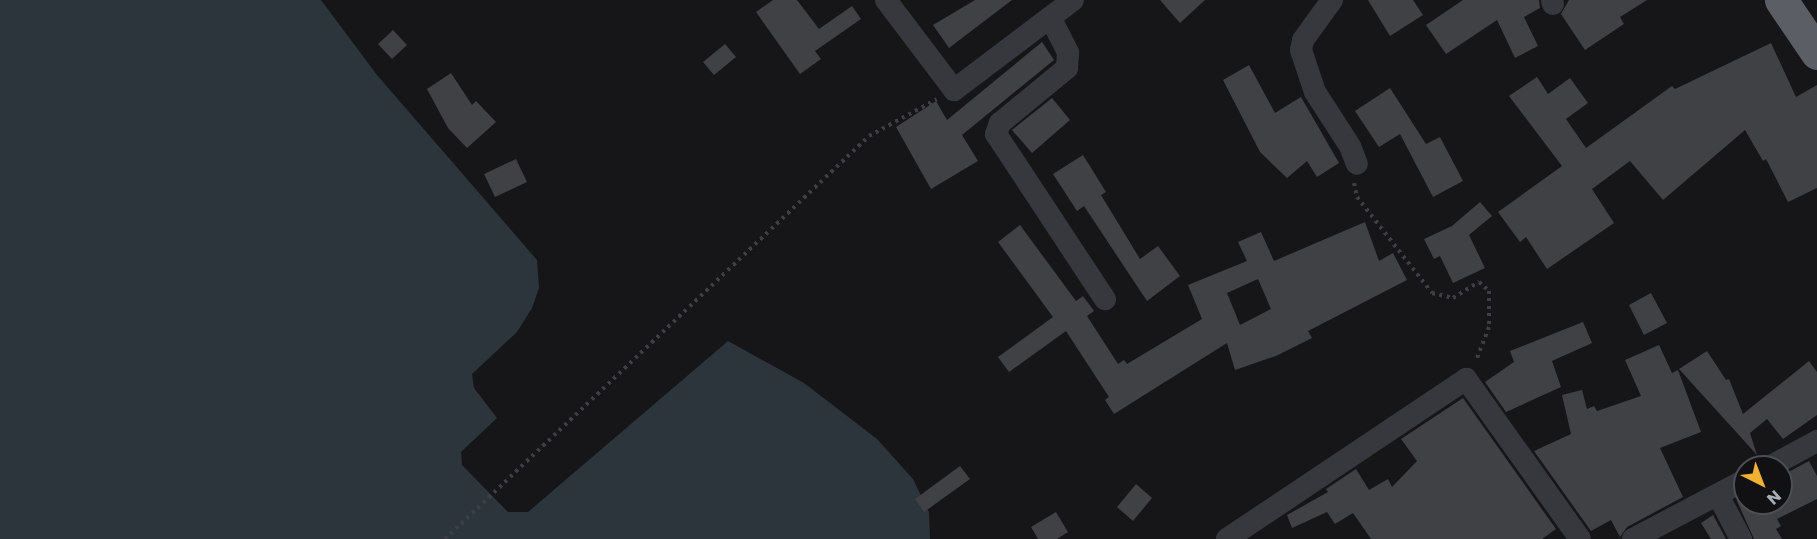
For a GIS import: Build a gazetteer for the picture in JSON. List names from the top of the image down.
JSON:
{
  "north": "bottom right"
}
